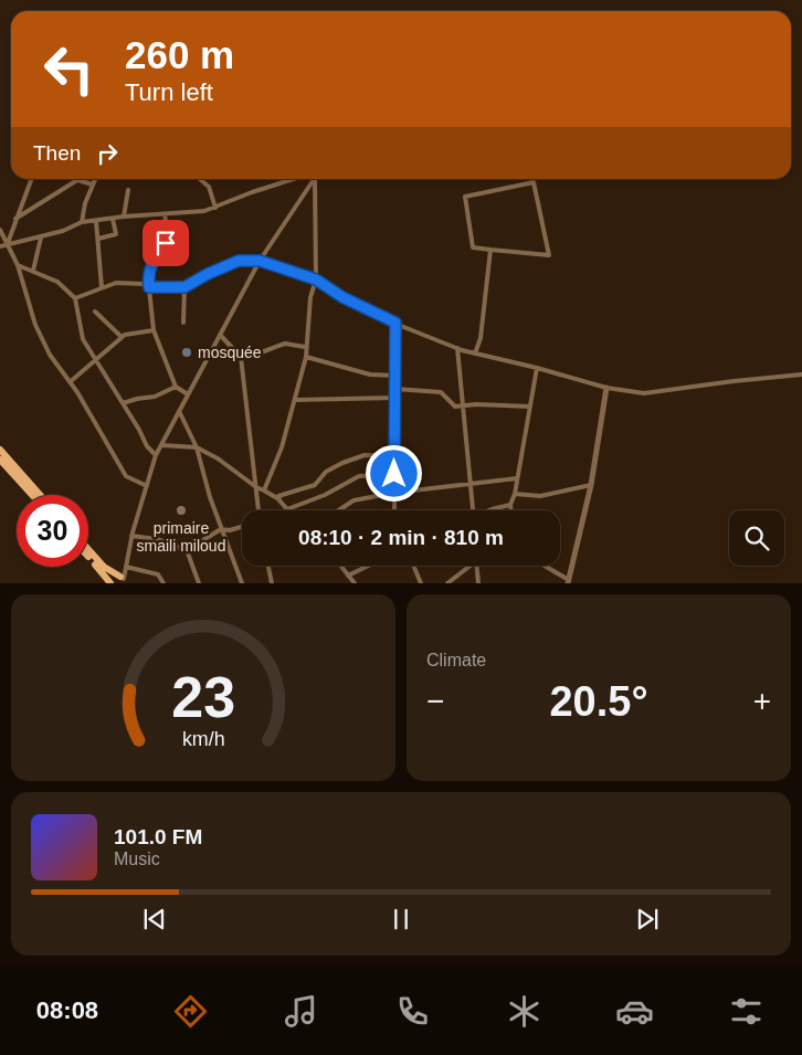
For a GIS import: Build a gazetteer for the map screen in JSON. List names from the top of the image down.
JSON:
{
  "places": ["mosquée", "primaire smaili miloud"],
  "page": {
    "turn": ["260 m", "Turn left"],
    "then": "Then",
    "limit": "30",
    "trip": "08:10 · 2 min · 810 m",
    "tile": "Climate",
    "heat": ["−", "20.5°", "+"],
    "song": ["101.0 FM", "Music"],
    "tabs": "08:08",
    "gauge": ["23", "km/h"]
  }
}
